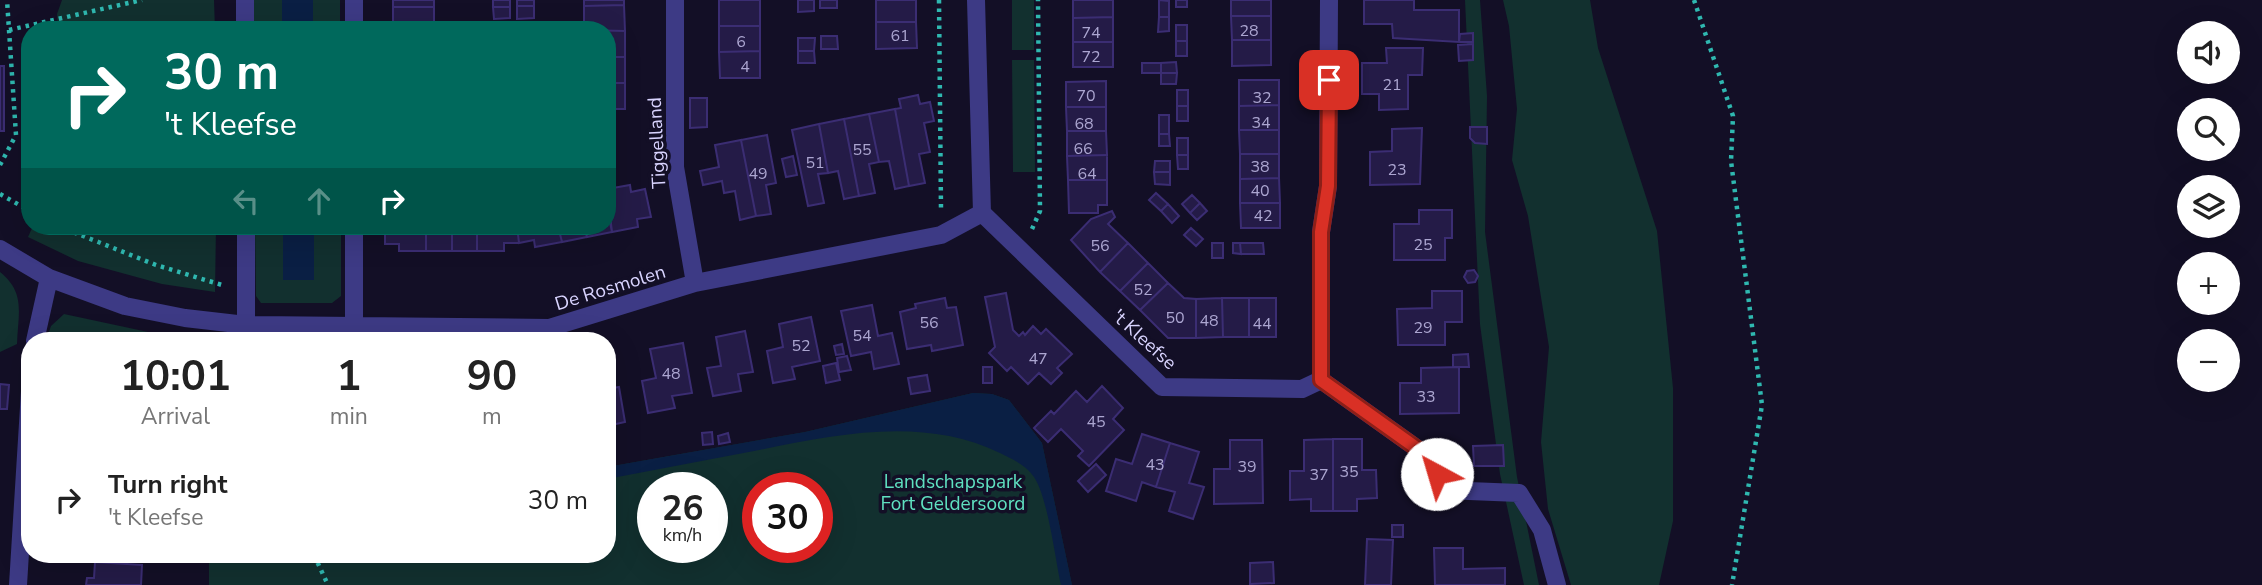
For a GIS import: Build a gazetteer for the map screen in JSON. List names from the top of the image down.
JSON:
{
  "streets": {
    "street": ["Tiggelland", "De Rosmolen", "'t Kleefse"]
  },
  "crossings": [
    ["Tiggelland", "De Rosmolen"],
    ["De Rosmolen", "'t Kleefse"]
  ],
  "parks": ["Landschapspark Fort Geldersoord"],
  "house_numbers": [
    "28",
    "74",
    "61",
    "6",
    "72",
    "4",
    "21",
    "70",
    "32",
    "34",
    "68",
    "66",
    "55",
    "51",
    "38",
    "23",
    "49",
    "64",
    "40",
    "42",
    "25",
    "56",
    "52",
    "50",
    "48",
    "56",
    "44",
    "29",
    "54",
    "52",
    "47",
    "48",
    "33",
    "45",
    "43",
    "39",
    "35",
    "37"
  ],
  "page": {
    "map_buttons": ["+", "−"],
    "turn": ["30 m", "'t Kleefse"],
    "eta": [
      "10:01",
      "Arrival",
      "1",
      "min",
      "90",
      "m"
    ],
    "list": [
      {
        "name": "Turn right",
        "note": "'t Kleefse",
        "value": "30 m"
      }
    ],
    "speed": "26 km/h",
    "limit": "30"
  }
}
